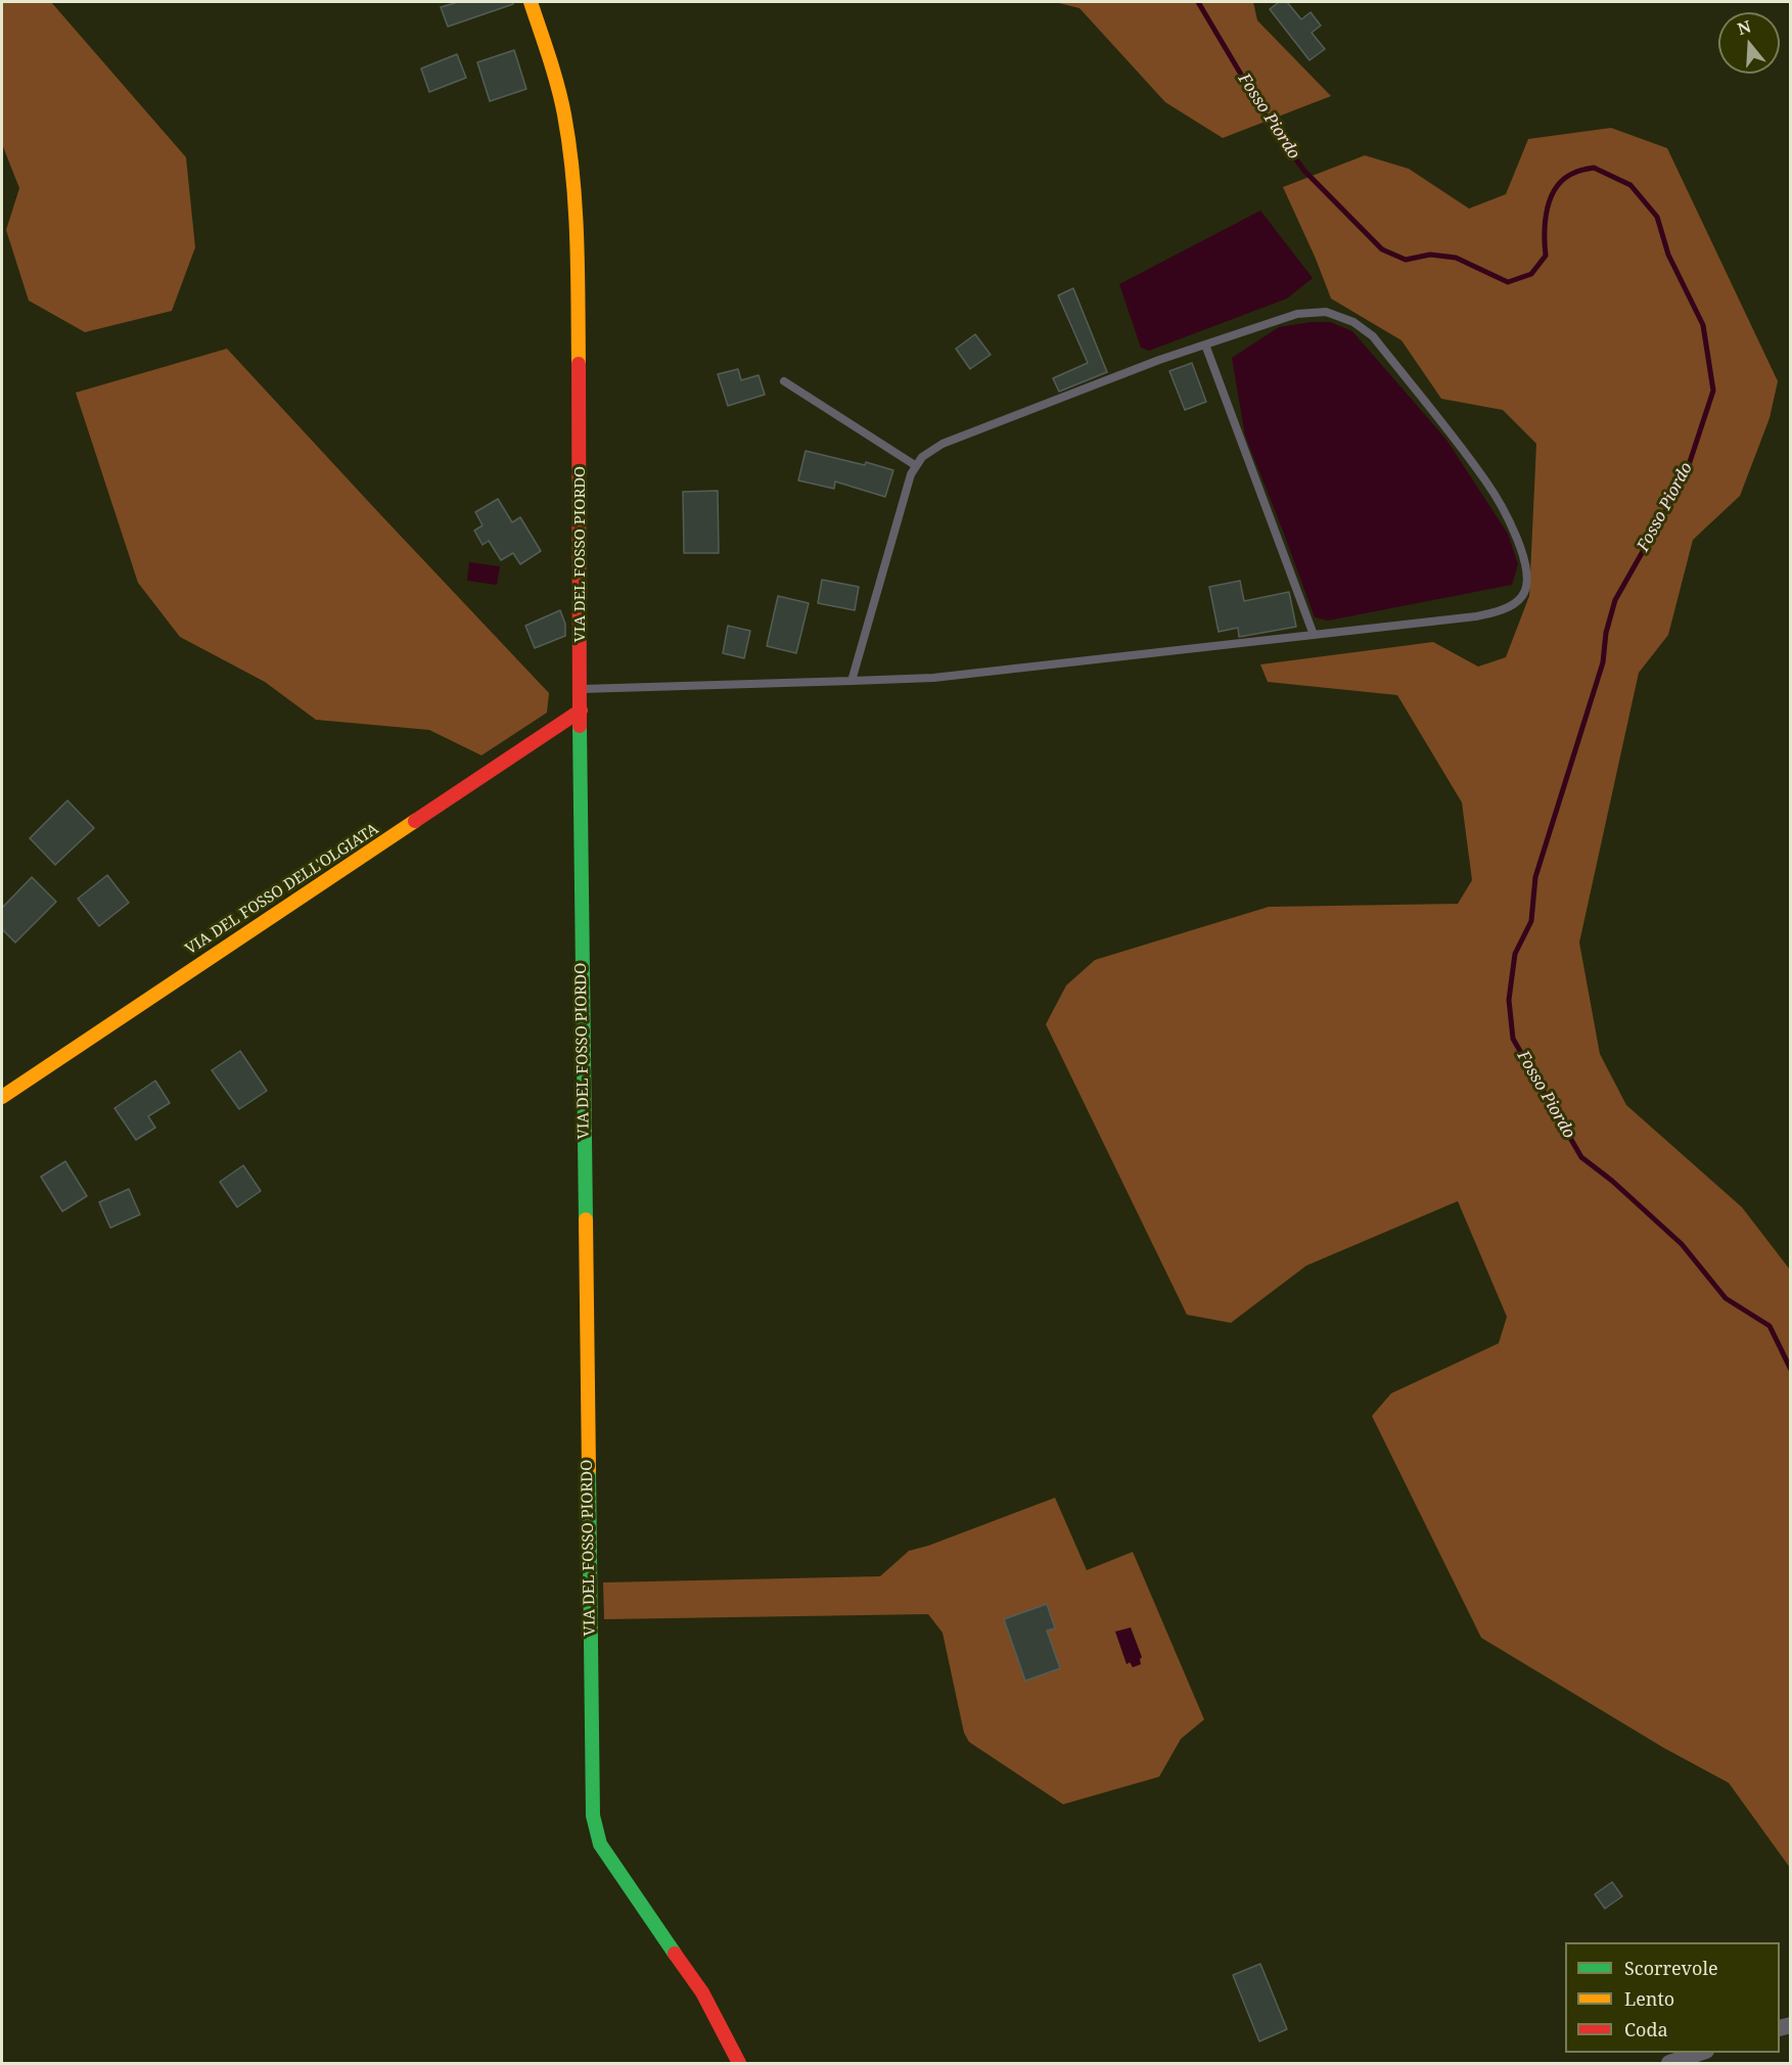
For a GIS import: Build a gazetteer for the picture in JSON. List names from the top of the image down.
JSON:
{
  "streets": {
    "street": ["VIA DEL FOSSO PIORDO", "VIA DEL FOSSO DELL'OLGIATA"]
  },
  "crossings": [
    ["VIA DEL FOSSO PIORDO", "VIA DEL FOSSO DELL'OLGIATA"]
  ],
  "water": ["Fosso Piordo"],
  "legend": ["Scorrevole", "Lento", "Coda"],
  "north": "top"
}
